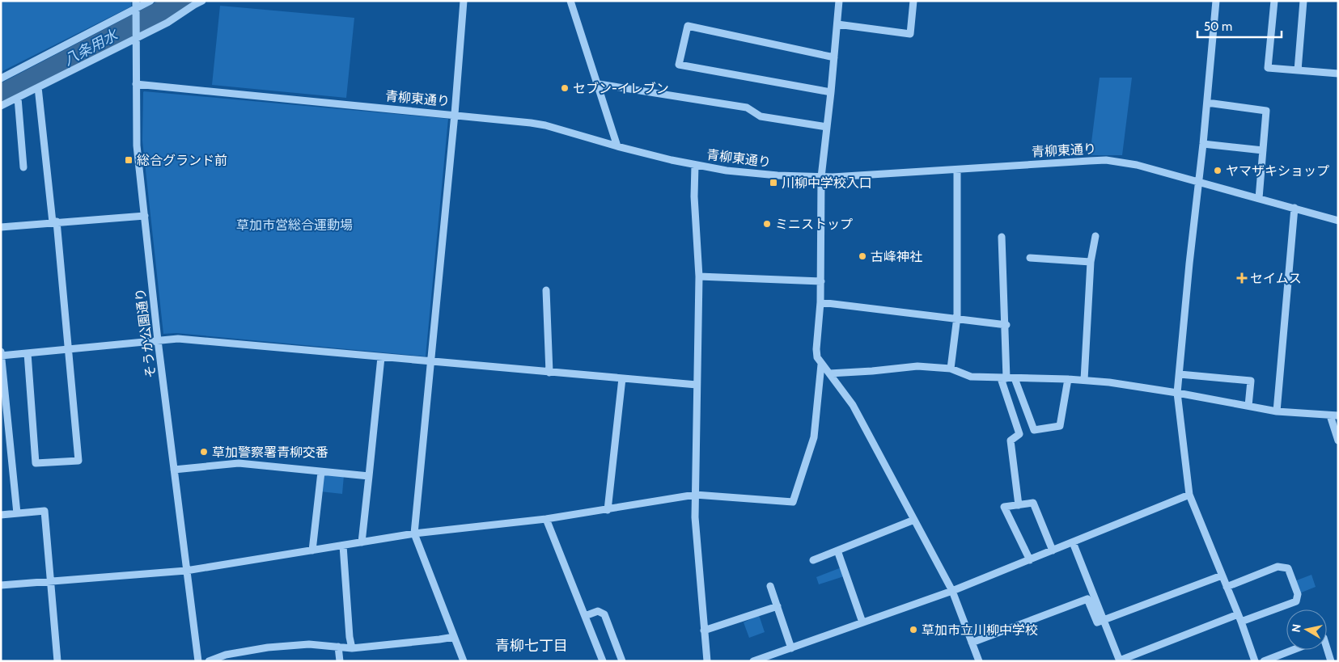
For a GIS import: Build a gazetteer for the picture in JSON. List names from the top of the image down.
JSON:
{
  "streets": {
    "street": ["青柳東通り", "そうか公園通り"]
  },
  "crossings": [
    ["青柳東通り", "そうか公園通り"]
  ],
  "districts": ["青柳七丁目"],
  "water": ["八条用水"],
  "parks": ["草加市営総合運動場"],
  "places": {
    "other": [
      "セブン-イレブン",
      "ヤマザキショップ",
      "ミニストップ",
      "古峰神社",
      "草加警察署青柳交番",
      "草加市立川柳中学校"
    ],
    "transit": ["総合グランド前", "川柳中学校入口"],
    "health": ["セイムス"]
  },
  "scale_bar": "50 m",
  "north": "left"
}
